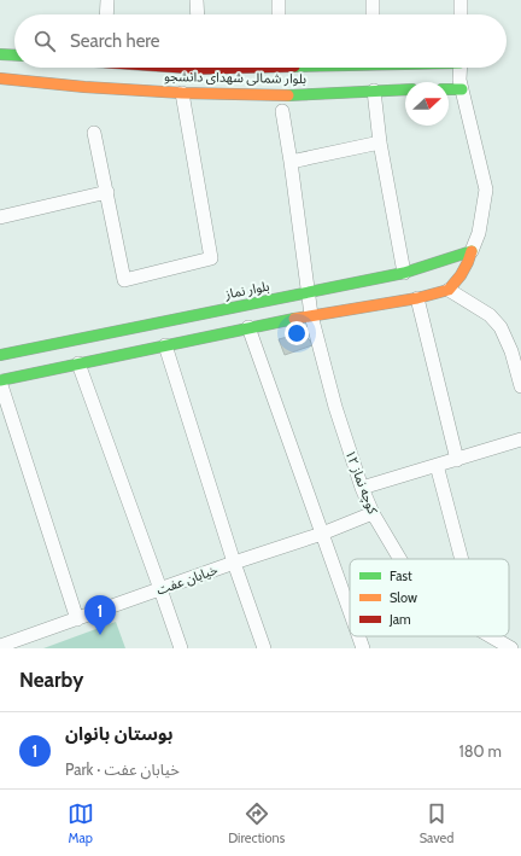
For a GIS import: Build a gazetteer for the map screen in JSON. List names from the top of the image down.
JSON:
{
  "streets": {
    "main road": ["بلوار شمالی شهدای دانشجو", "بلوار نماز"],
    "street": ["کوچه نماز ۱۲", "خیابان عفت"]
  },
  "crossings": [
    ["بلوار نماز", "کوچه نماز ۱۲"],
    ["کوچه نماز ۱۲", "خیابان عفت"]
  ],
  "legend": ["Fast", "Slow", "Jam"],
  "north": "right",
  "page": {
    "search": "Search here",
    "pins": "1",
    "heading": "Nearby",
    "list": [
      {
        "mark": "1",
        "name": "بوستان بانوان",
        "note": "Park · خیابان عفت",
        "value": "180 m"
      }
    ],
    "nav": ["Map", "Directions", "Saved"]
  }
}
